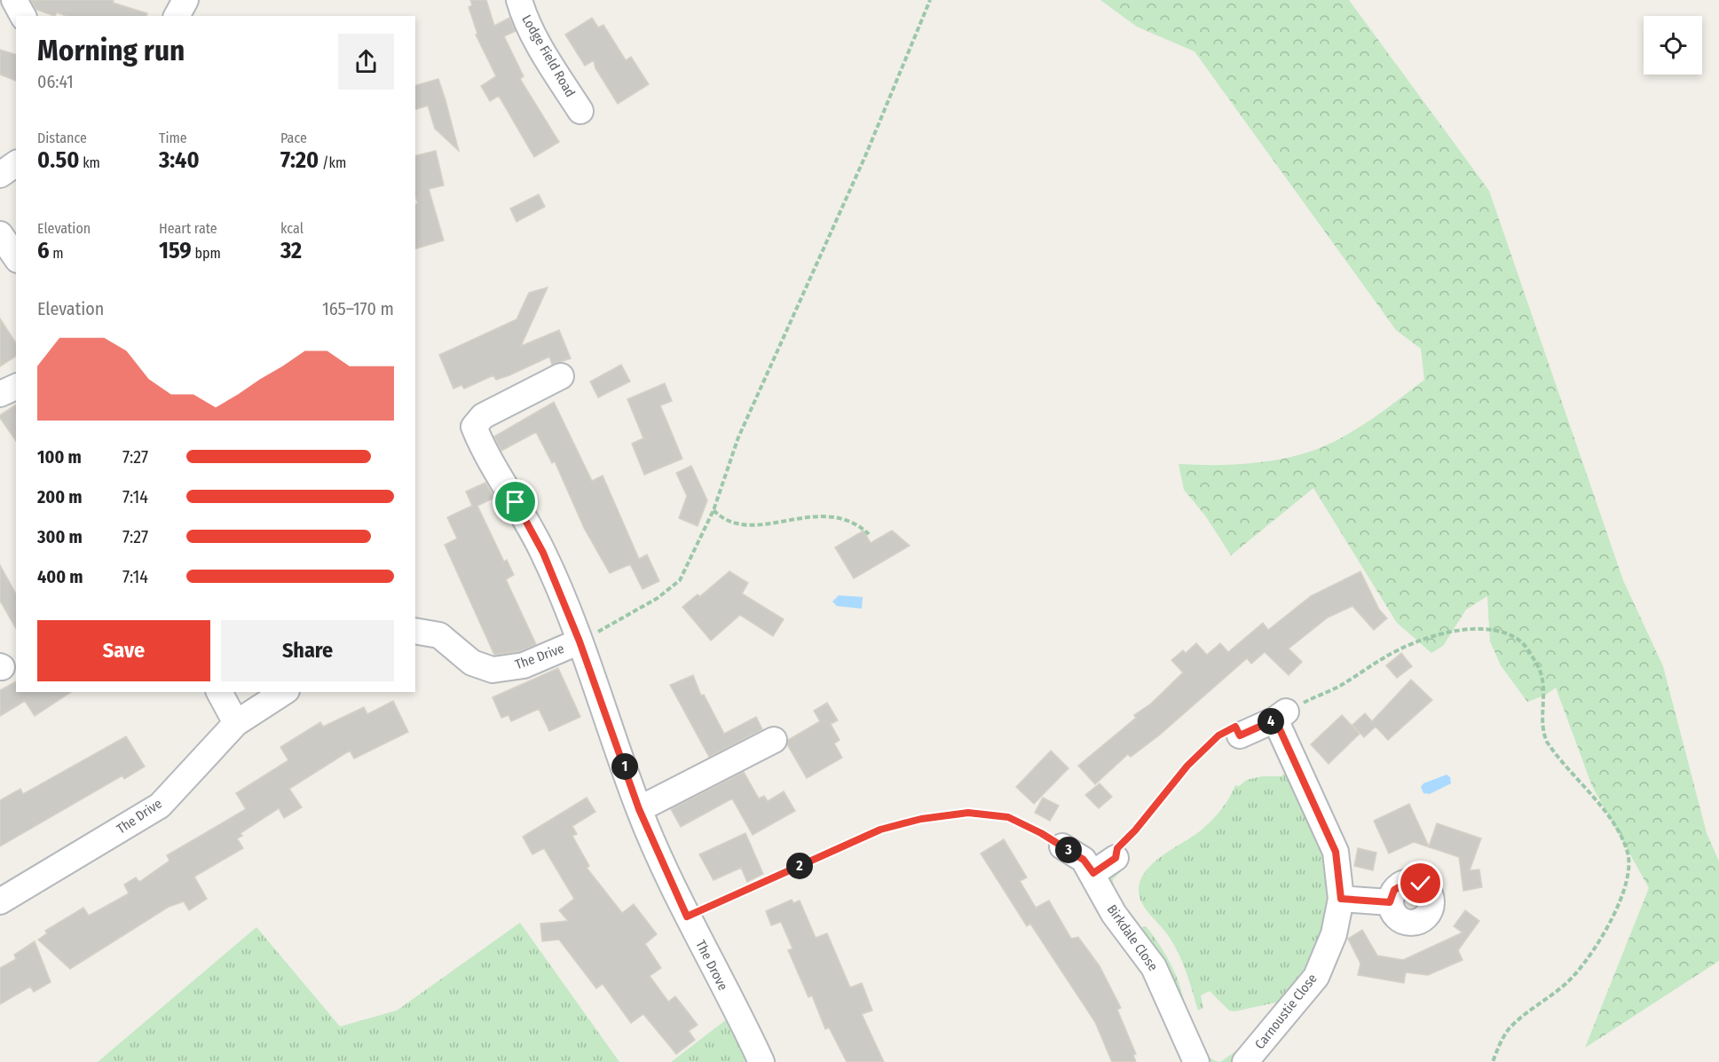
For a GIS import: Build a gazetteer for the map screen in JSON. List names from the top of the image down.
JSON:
{
  "streets": {
    "street": [
      "Lodge Field Road",
      "The Drive",
      "Birkdale Close",
      "The Drove",
      "Carnoustie Close"
    ]
  },
  "crossings": [
    ["The Drive", "The Drove"]
  ],
  "page": {
    "heading": ["Morning run", "06:41"],
    "stats": [
      ["Distance", "0.50 km"],
      ["Time", "3:40"],
      ["Pace", "7:20 /km"],
      ["Elevation", "6 m"],
      ["Heart rate", "159 bpm"],
      ["kcal", "32"]
    ],
    "chart": ["Elevation", "165–170 m"],
    "list": [
      {
        "name": "100 m",
        "note": "7:27"
      },
      {
        "name": "200 m",
        "note": "7:14"
      },
      {
        "name": "300 m",
        "note": "7:27"
      },
      {
        "name": "400 m",
        "note": "7:14"
      }
    ],
    "buttons": ["Save", "Share"],
    "pins": [
      "4",
      "1",
      "3",
      "2"
    ]
  }
}
